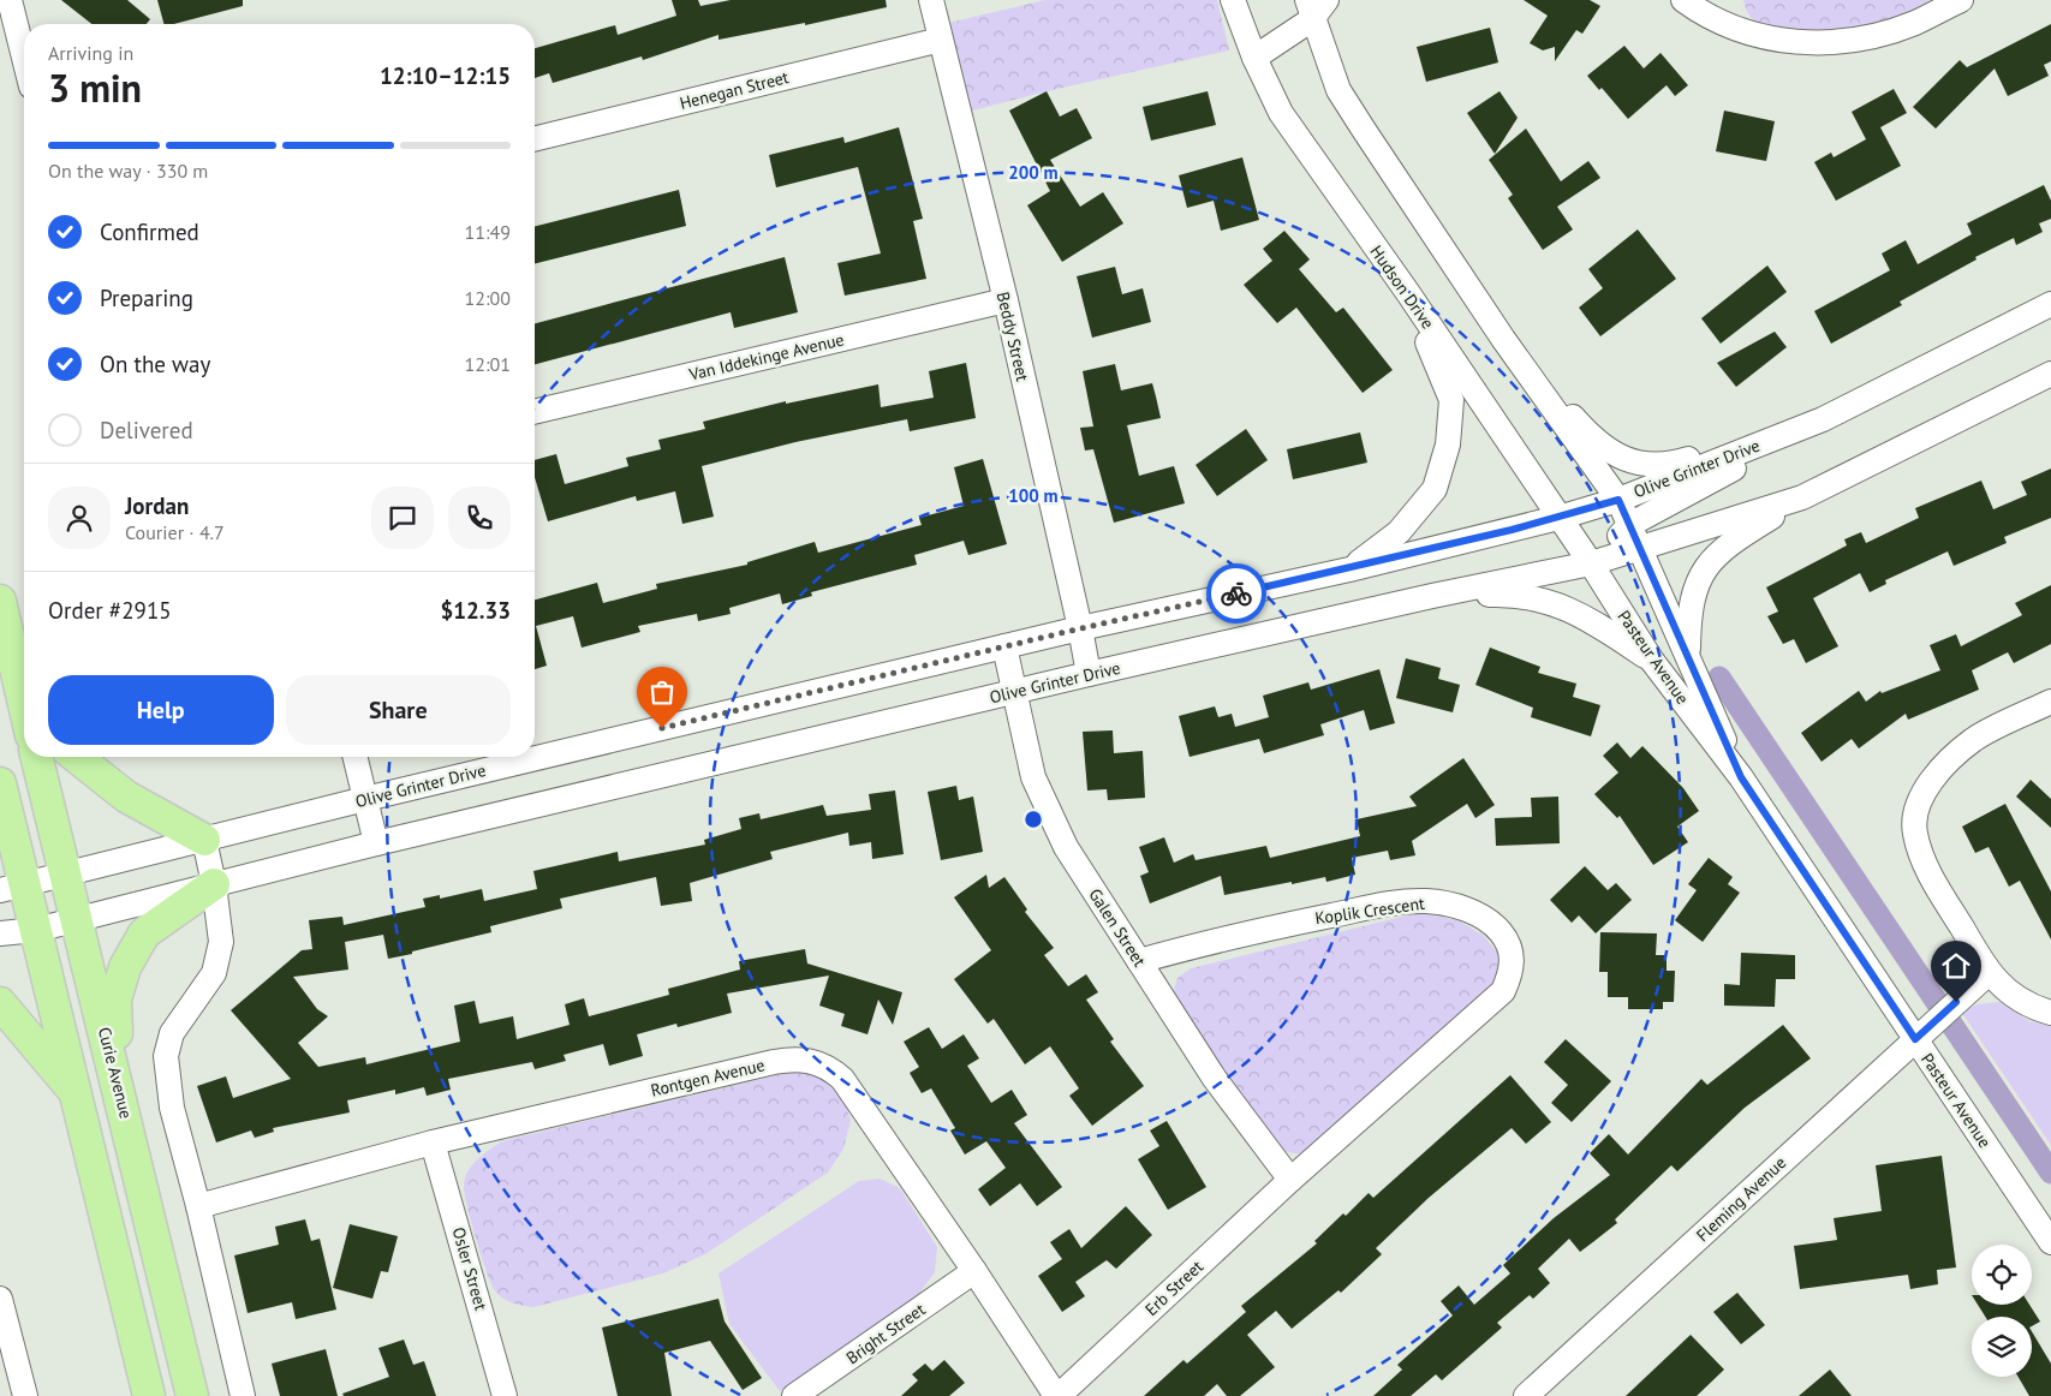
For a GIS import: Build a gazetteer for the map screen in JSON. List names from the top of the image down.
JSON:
{
  "streets": {
    "main road": ["Curie Avenue"],
    "street": [
      "Henegan Street",
      "Hudson Drive",
      "Beddy Street",
      "Van Iddekinge Avenue",
      "Olive Grinter Drive",
      "Pasteur Avenue",
      "Koplik Crescent",
      "Galen Street",
      "Rontgen Avenue",
      "Fleming Avenue",
      "Osler Street",
      "Erb Street",
      "Bright Street"
    ]
  },
  "crossings": [
    ["Henegan Street", "Beddy Street"],
    ["Hudson Drive", "Olive Grinter Drive"],
    ["Hudson Drive", "Pasteur Avenue"],
    ["Beddy Street", "Van Iddekinge Avenue"],
    ["Beddy Street", "Olive Grinter Drive"],
    ["Olive Grinter Drive", "Pasteur Avenue"],
    ["Olive Grinter Drive", "Galen Street"],
    ["Olive Grinter Drive", "Curie Avenue"],
    ["Pasteur Avenue", "Fleming Avenue"],
    ["Koplik Crescent", "Galen Street"],
    ["Koplik Crescent", "Erb Street"],
    ["Galen Street", "Erb Street"],
    ["Rontgen Avenue", "Osler Street"],
    ["Rontgen Avenue", "Erb Street"],
    ["Rontgen Avenue", "Bright Street"]
  ],
  "page": {
    "heading": ["3 min", "Arriving in", "12:10–12:15"],
    "panel": [
      "Jordan",
      "Courier · 4.7",
      "Order #2915",
      "$12.33"
    ],
    "bar": "On the way · 330 m",
    "list": [
      ["Confirmed", "11:49"],
      ["Preparing", "12:00"],
      ["On the way", "12:01"],
      "Delivered"
    ],
    "buttons": ["Help", "Share"]
  },
  "rings": ["200 m", "100 m"]
}
